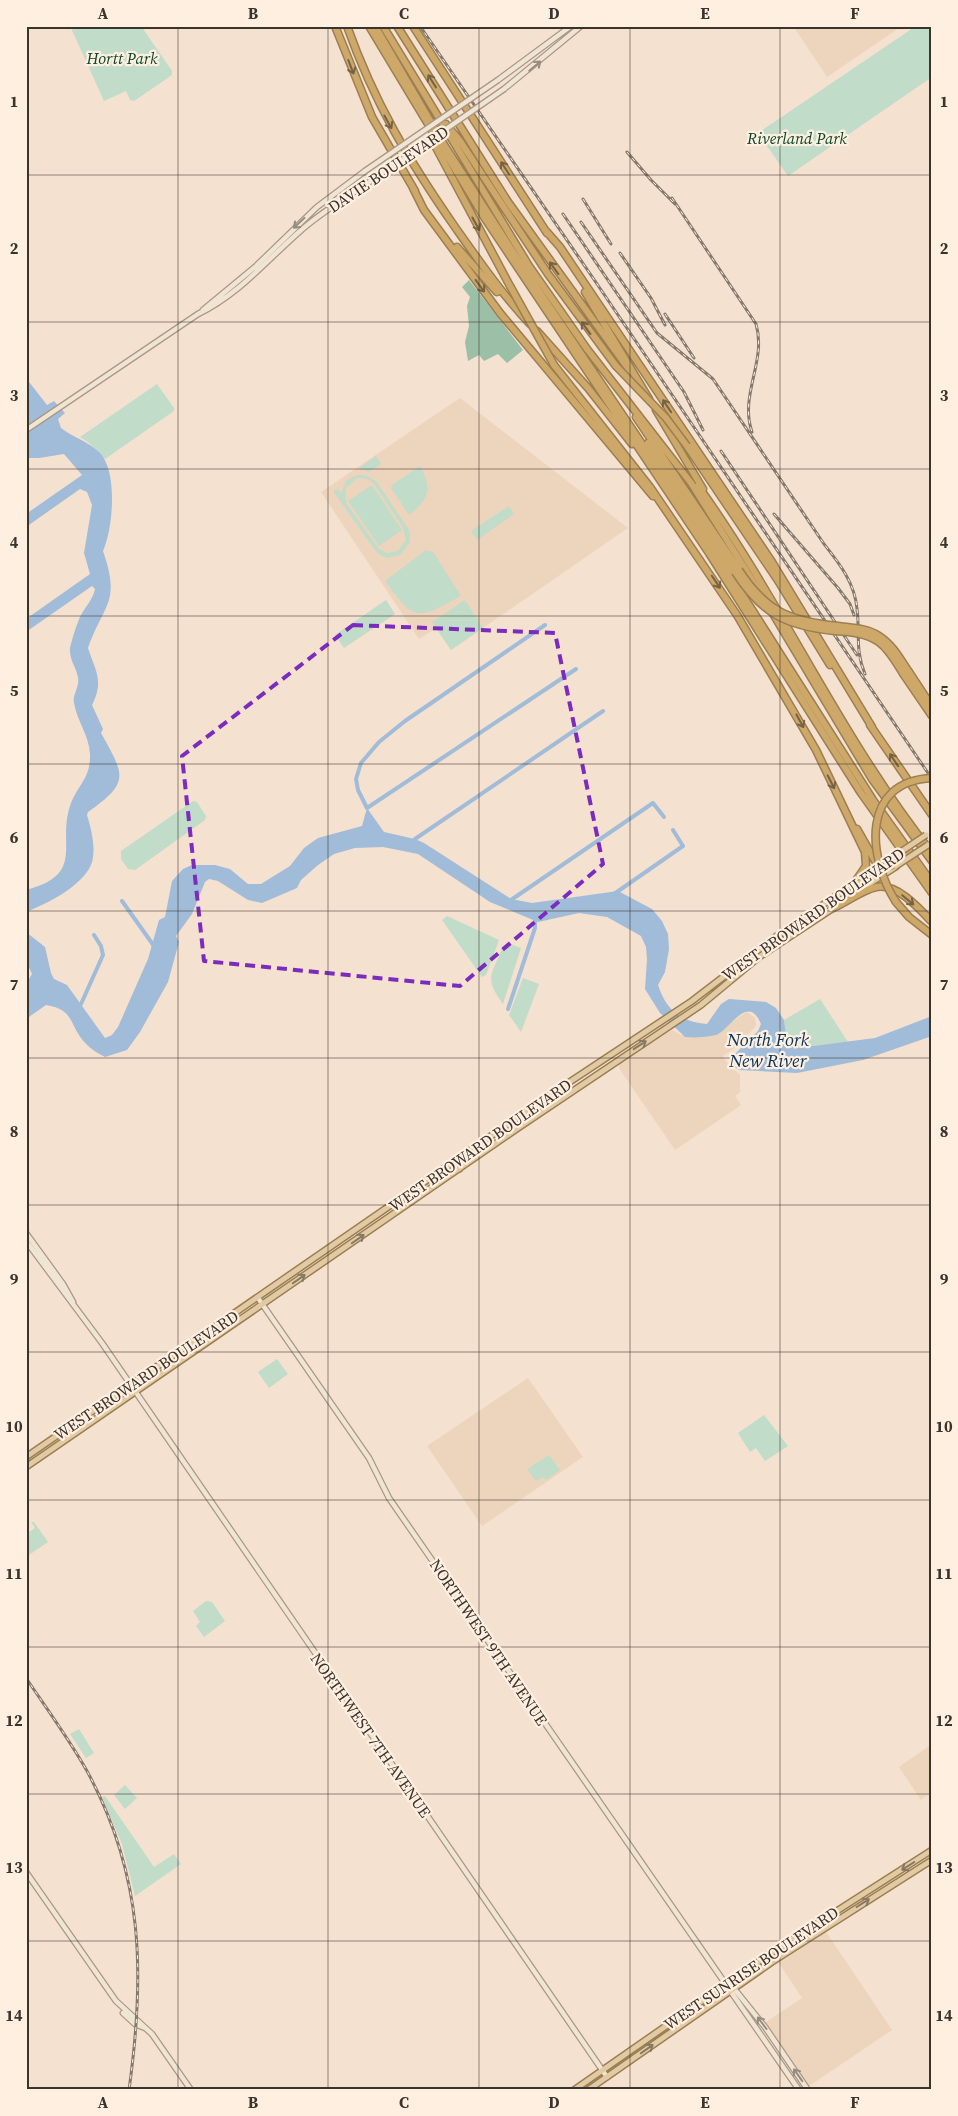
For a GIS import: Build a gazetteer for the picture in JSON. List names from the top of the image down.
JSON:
{
  "streets": {
    "main road": [
      "DAVIE BOULEVARD",
      "WEST BROWARD BOULEVARD",
      "NORTHWEST 9TH AVENUE",
      "NORTHWEST 7TH AVENUE",
      "WEST SUNRISE BOULEVARD"
    ]
  },
  "crossings": [
    ["WEST BROWARD BOULEVARD", "NORTHWEST 9TH AVENUE"],
    ["WEST BROWARD BOULEVARD", "NORTHWEST 7TH AVENUE"],
    ["NORTHWEST 9TH AVENUE", "WEST SUNRISE BOULEVARD"],
    ["NORTHWEST 7TH AVENUE", "WEST SUNRISE BOULEVARD"]
  ],
  "water": ["North Fork New River"],
  "parks": ["Hortt Park", "Riverland Park"],
  "grid": {
    "columns": [
      "A",
      "B",
      "C",
      "D",
      "E",
      "F"
    ],
    "rows": [
      "1",
      "2",
      "3",
      "4",
      "5",
      "6",
      "7",
      "8",
      "9",
      "10",
      "11",
      "12",
      "13",
      "14"
    ]
  }
}
